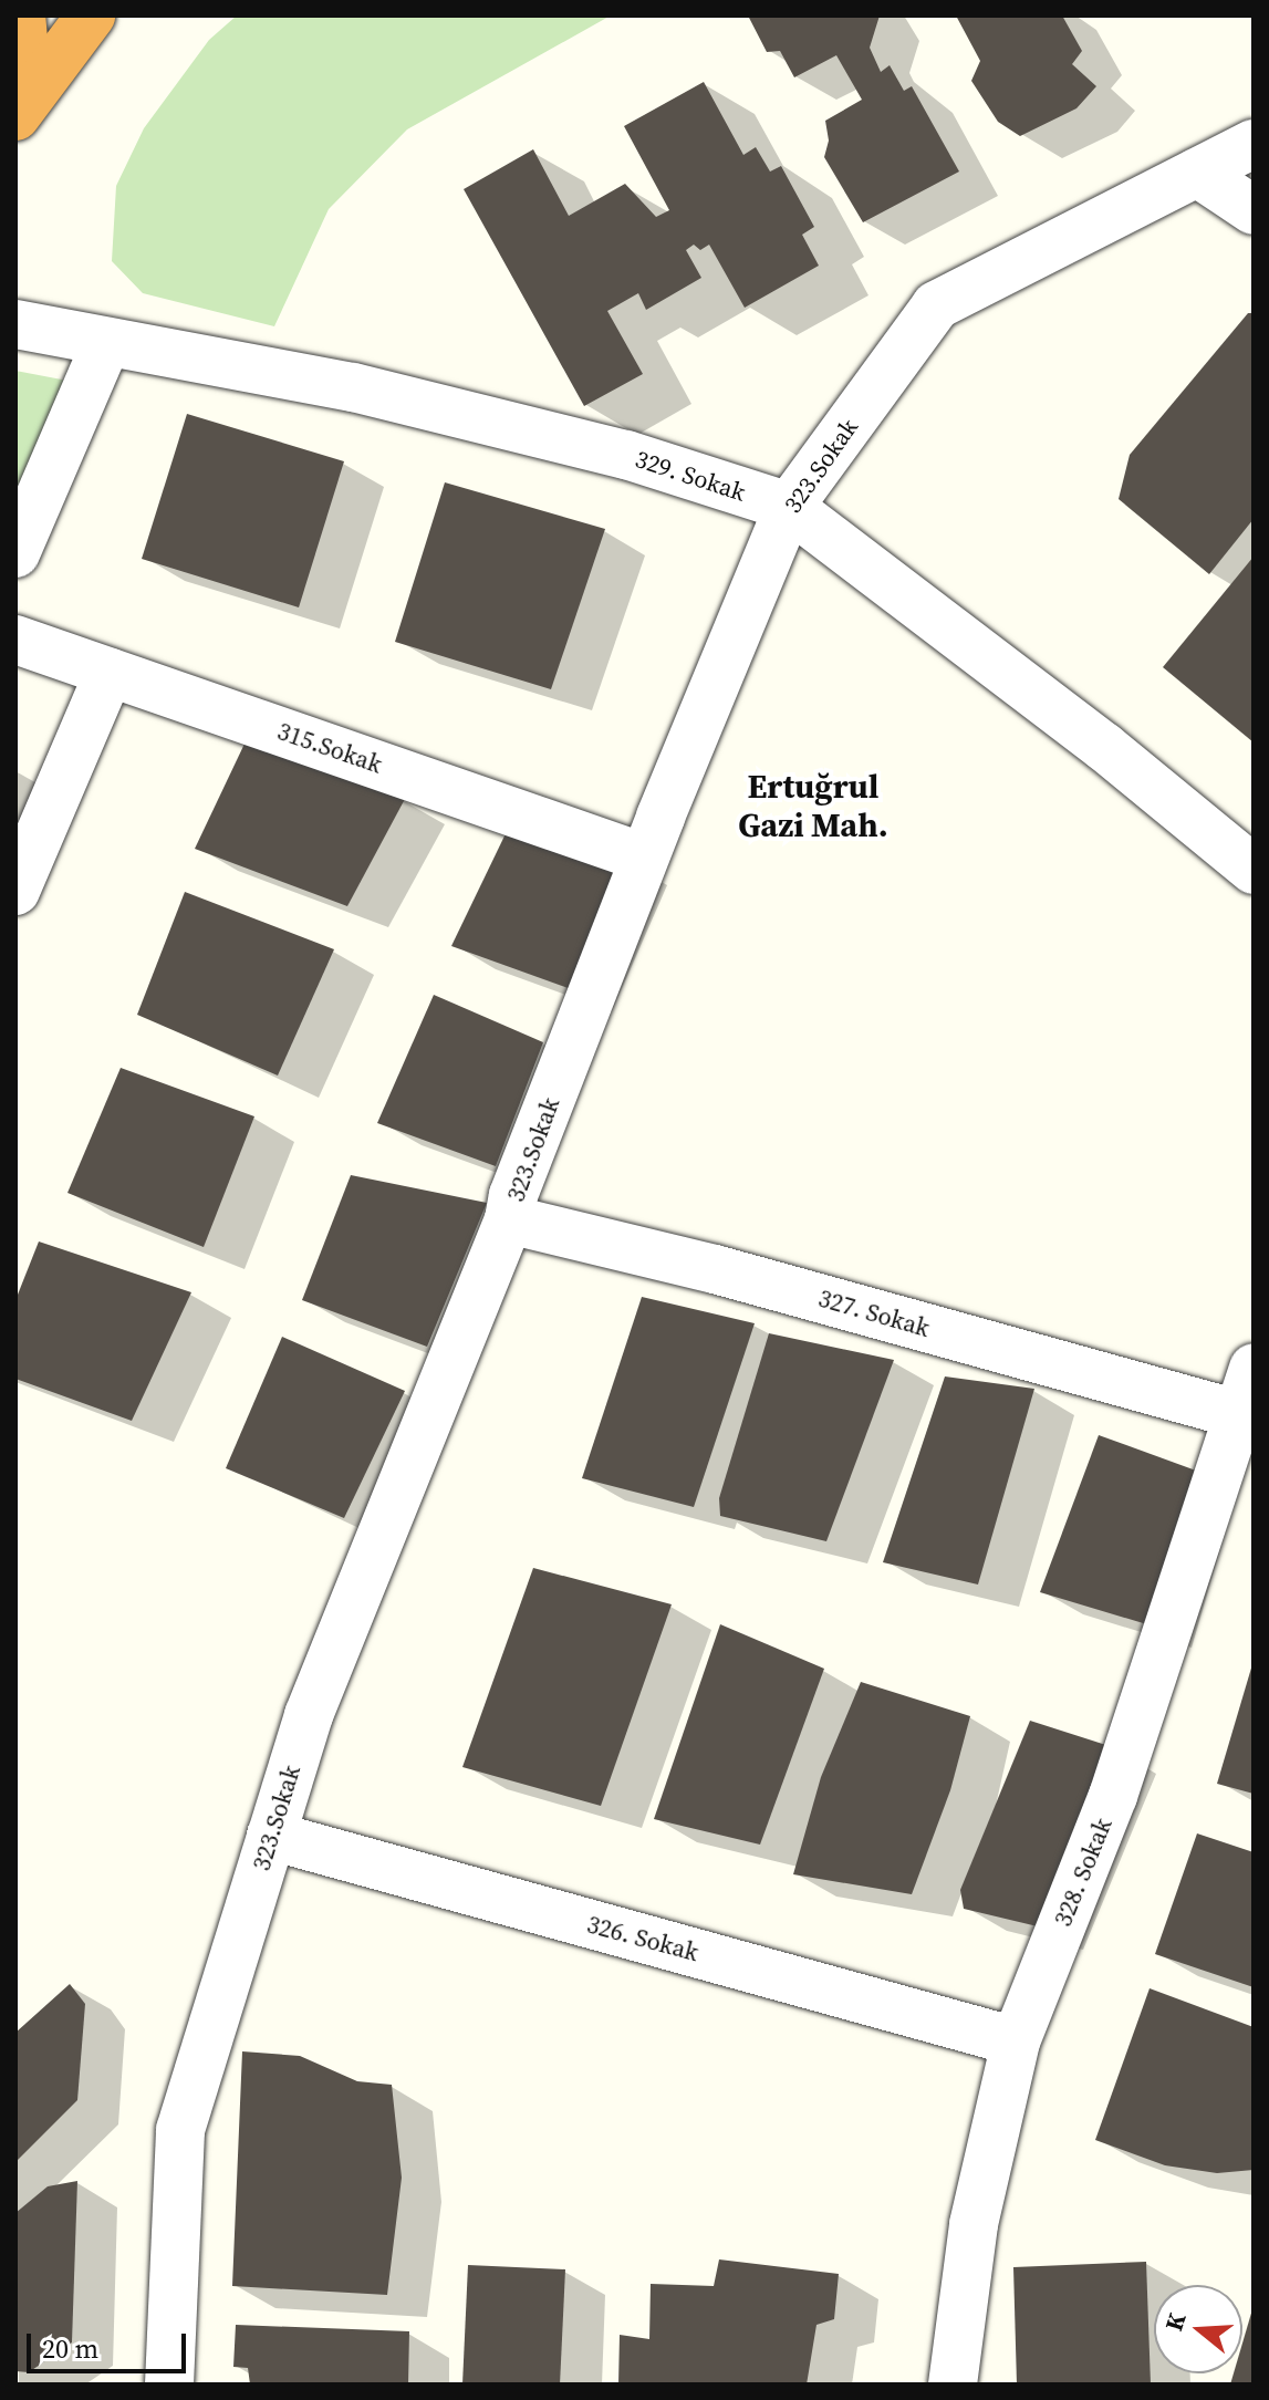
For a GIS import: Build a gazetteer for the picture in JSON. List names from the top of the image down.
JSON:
{
  "streets": {
    "street": [
      "323.Sokak",
      "329. Sokak",
      "315.Sokak",
      "327. Sokak",
      "328. Sokak",
      "326. Sokak"
    ]
  },
  "crossings": [
    ["323.Sokak", "329. Sokak"],
    ["323.Sokak", "315.Sokak"],
    ["323.Sokak", "327. Sokak"],
    ["323.Sokak", "326. Sokak"],
    ["327. Sokak", "328. Sokak"],
    ["328. Sokak", "326. Sokak"]
  ],
  "districts": ["Ertuğrul Gazi Mah."],
  "scale_bar": "20 m",
  "north": "left"
}
